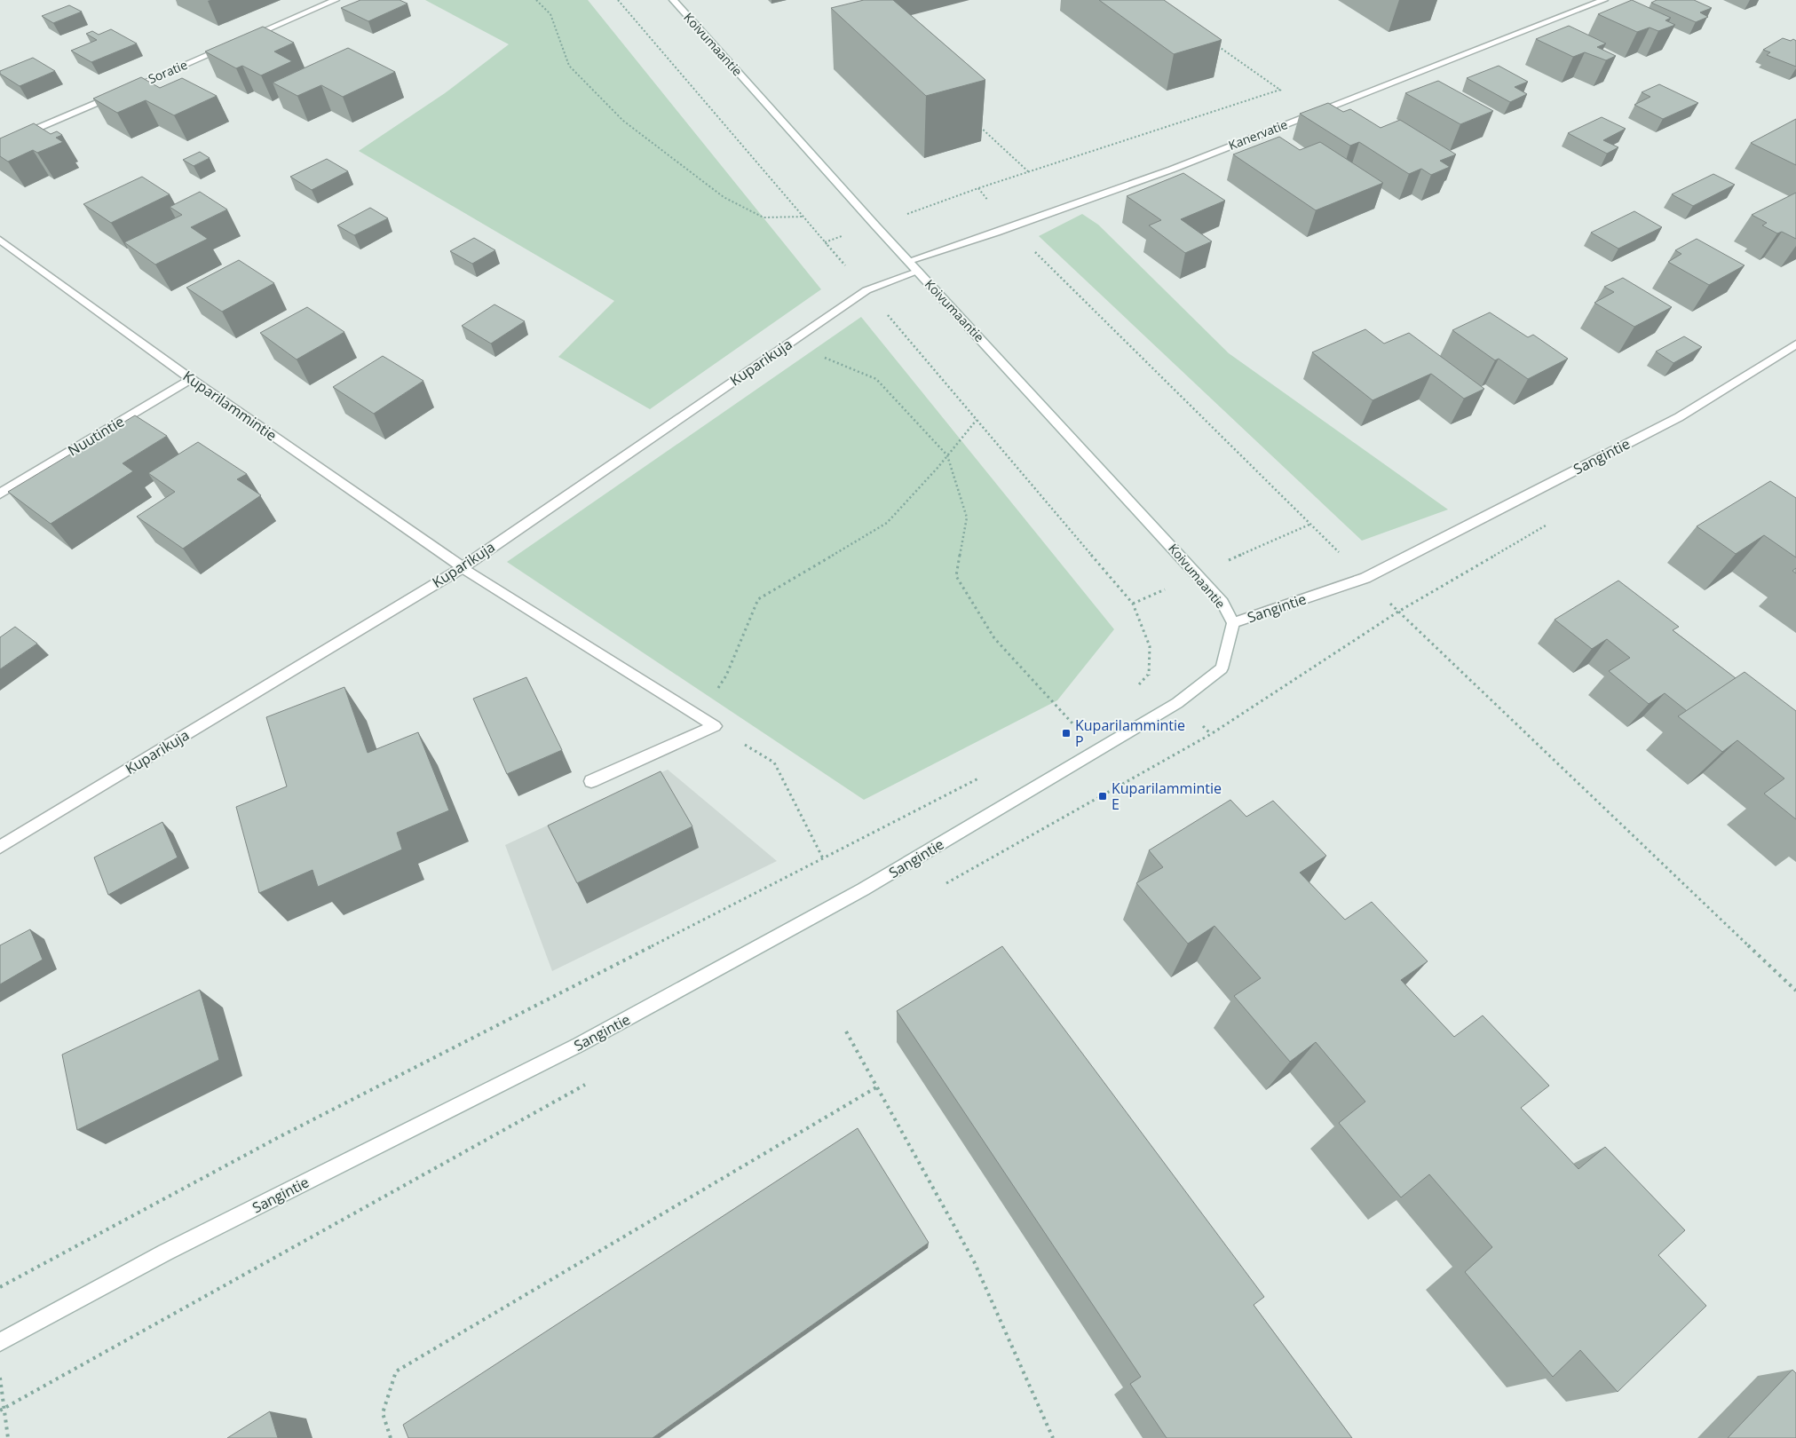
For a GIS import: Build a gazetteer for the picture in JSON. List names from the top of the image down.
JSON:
{
  "streets": {
    "street": [
      "Koivumaantie",
      "Soratie",
      "Kanervatie",
      "Kuparikuja",
      "Kuparilammintie",
      "Nuutintie",
      "Sangintie"
    ]
  },
  "crossings": [
    ["Koivumaantie", "Kanervatie"],
    ["Koivumaantie", "Kuparikuja"],
    ["Koivumaantie", "Sangintie"],
    ["Kuparikuja", "Kuparilammintie"],
    ["Kuparilammintie", "Nuutintie"]
  ],
  "places": {
    "transit": ["Kuparilammintie P", "Kuparilammintie E"]
  }
}
